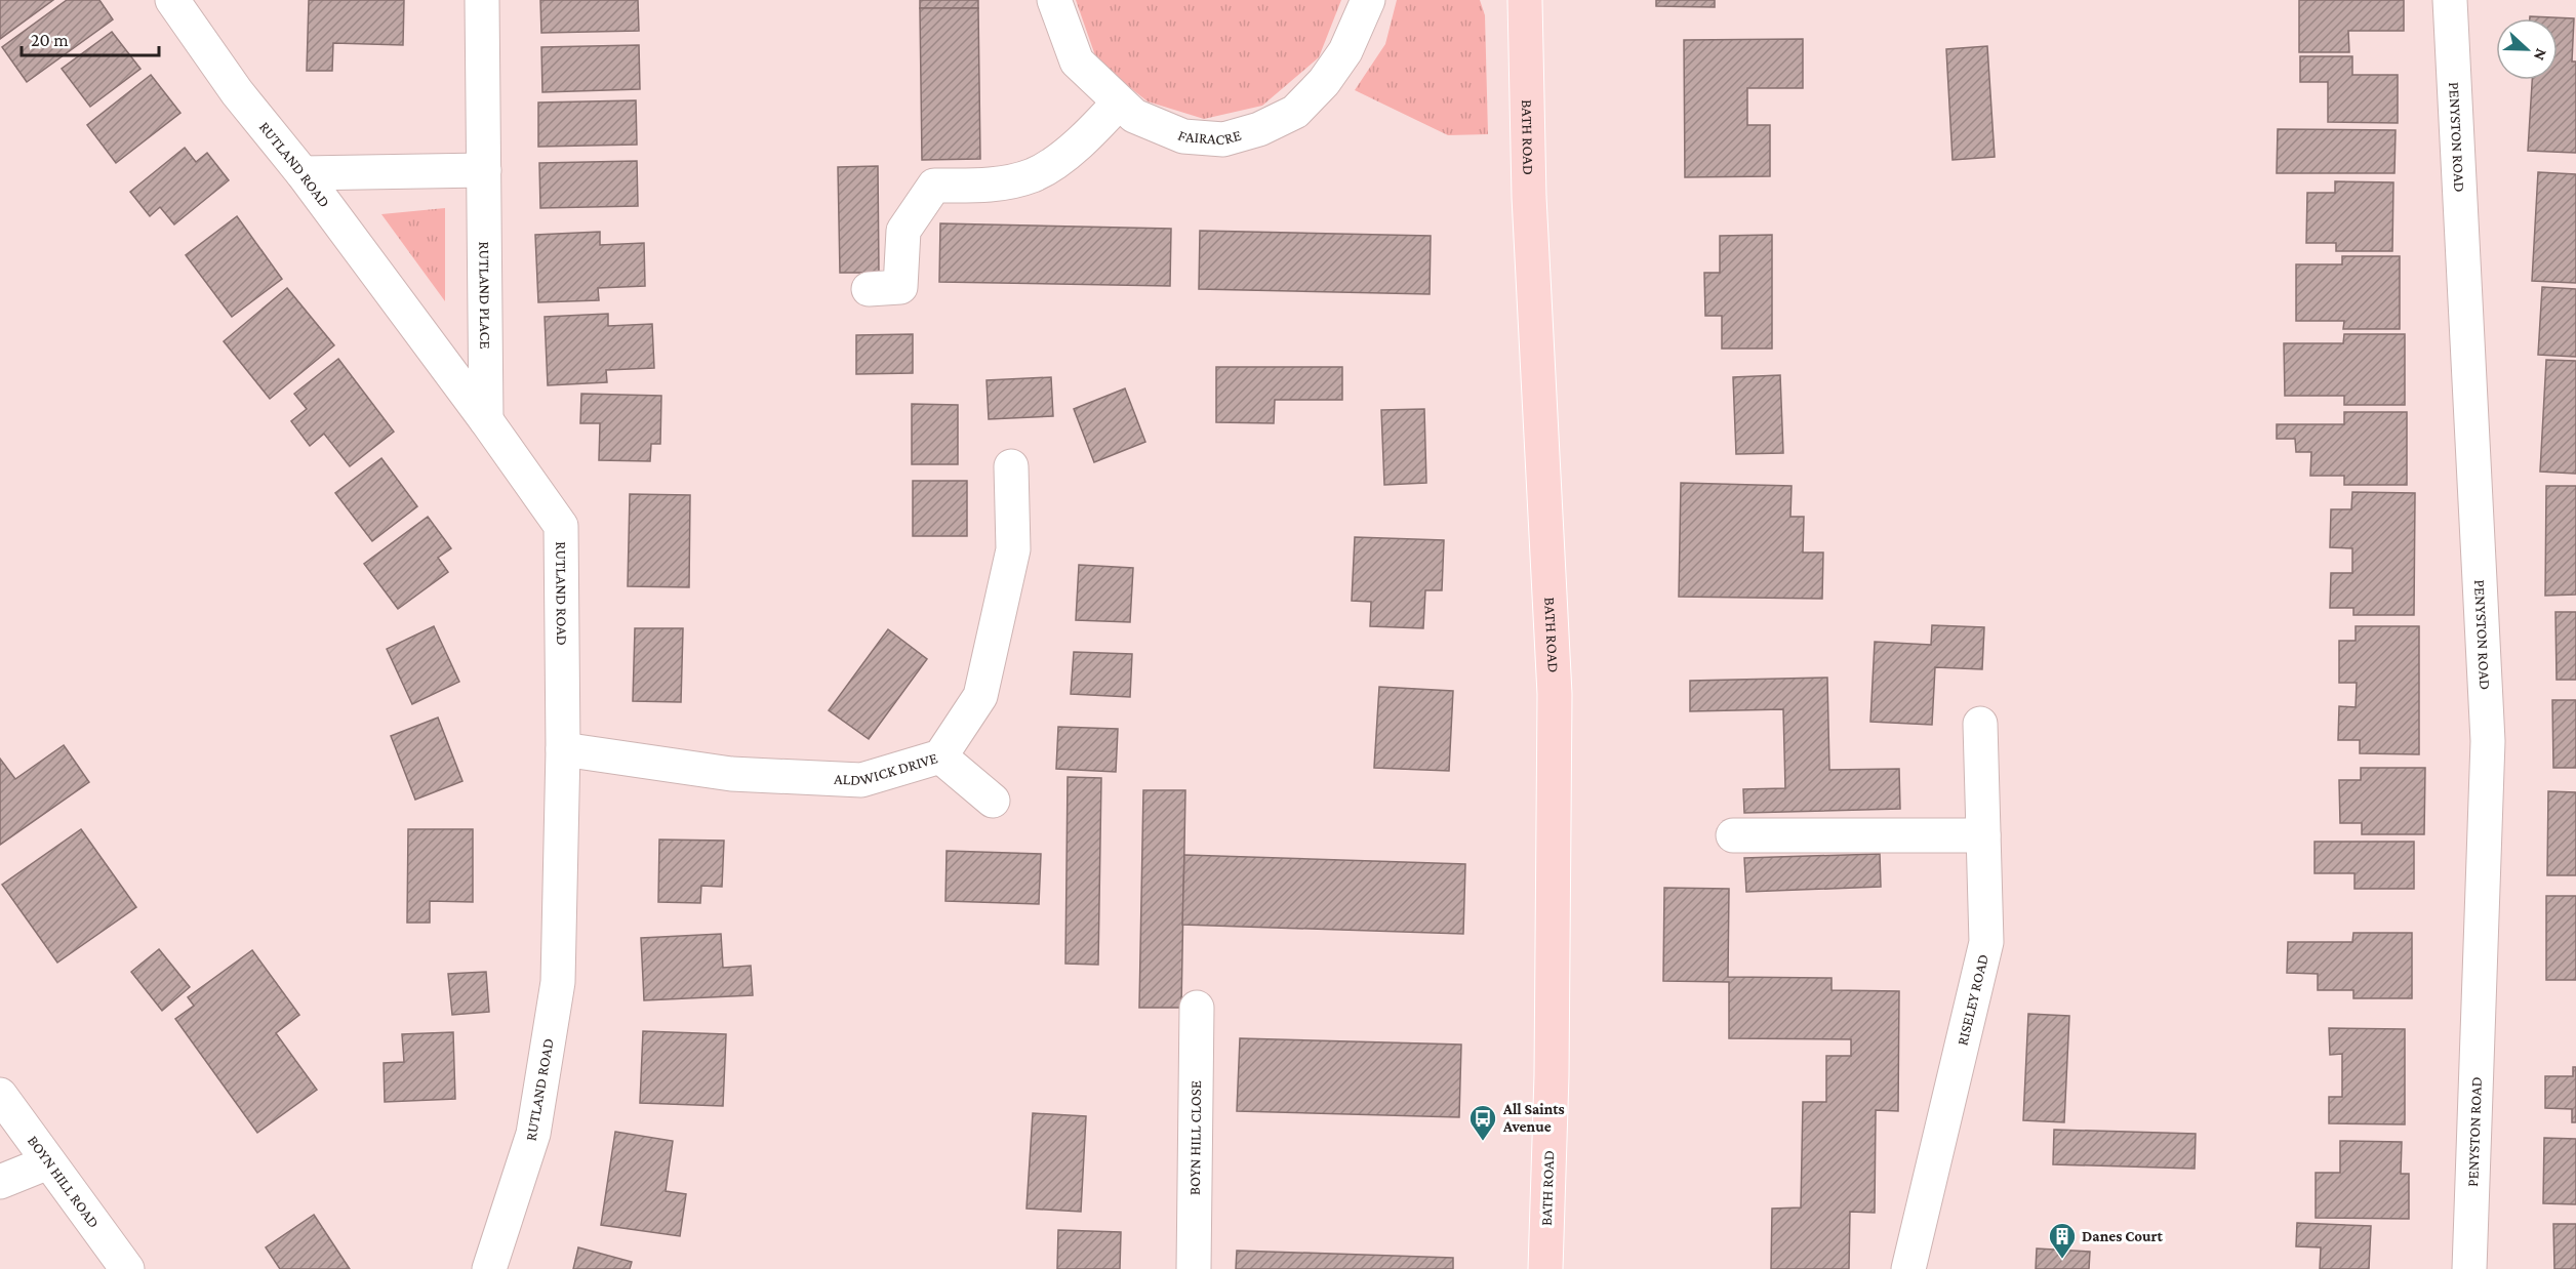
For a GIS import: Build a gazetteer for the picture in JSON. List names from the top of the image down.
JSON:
{
  "streets": {
    "main road": ["BATH ROAD"],
    "street": [
      "FAIRACRE",
      "PENYSTON ROAD",
      "RUTLAND ROAD",
      "RUTLAND PLACE",
      "ALDWICK DRIVE",
      "RISELEY ROAD",
      "BOYN HILL CLOSE",
      "BOYN HILL ROAD"
    ]
  },
  "crossings": [
    ["RUTLAND ROAD", "RUTLAND PLACE"],
    ["RUTLAND ROAD", "ALDWICK DRIVE"]
  ],
  "places": {
    "bus stop": ["All Saints Avenue"],
    "building": ["Danes Court"]
  },
  "scale_bar": "20 m",
  "north": "right"
}
